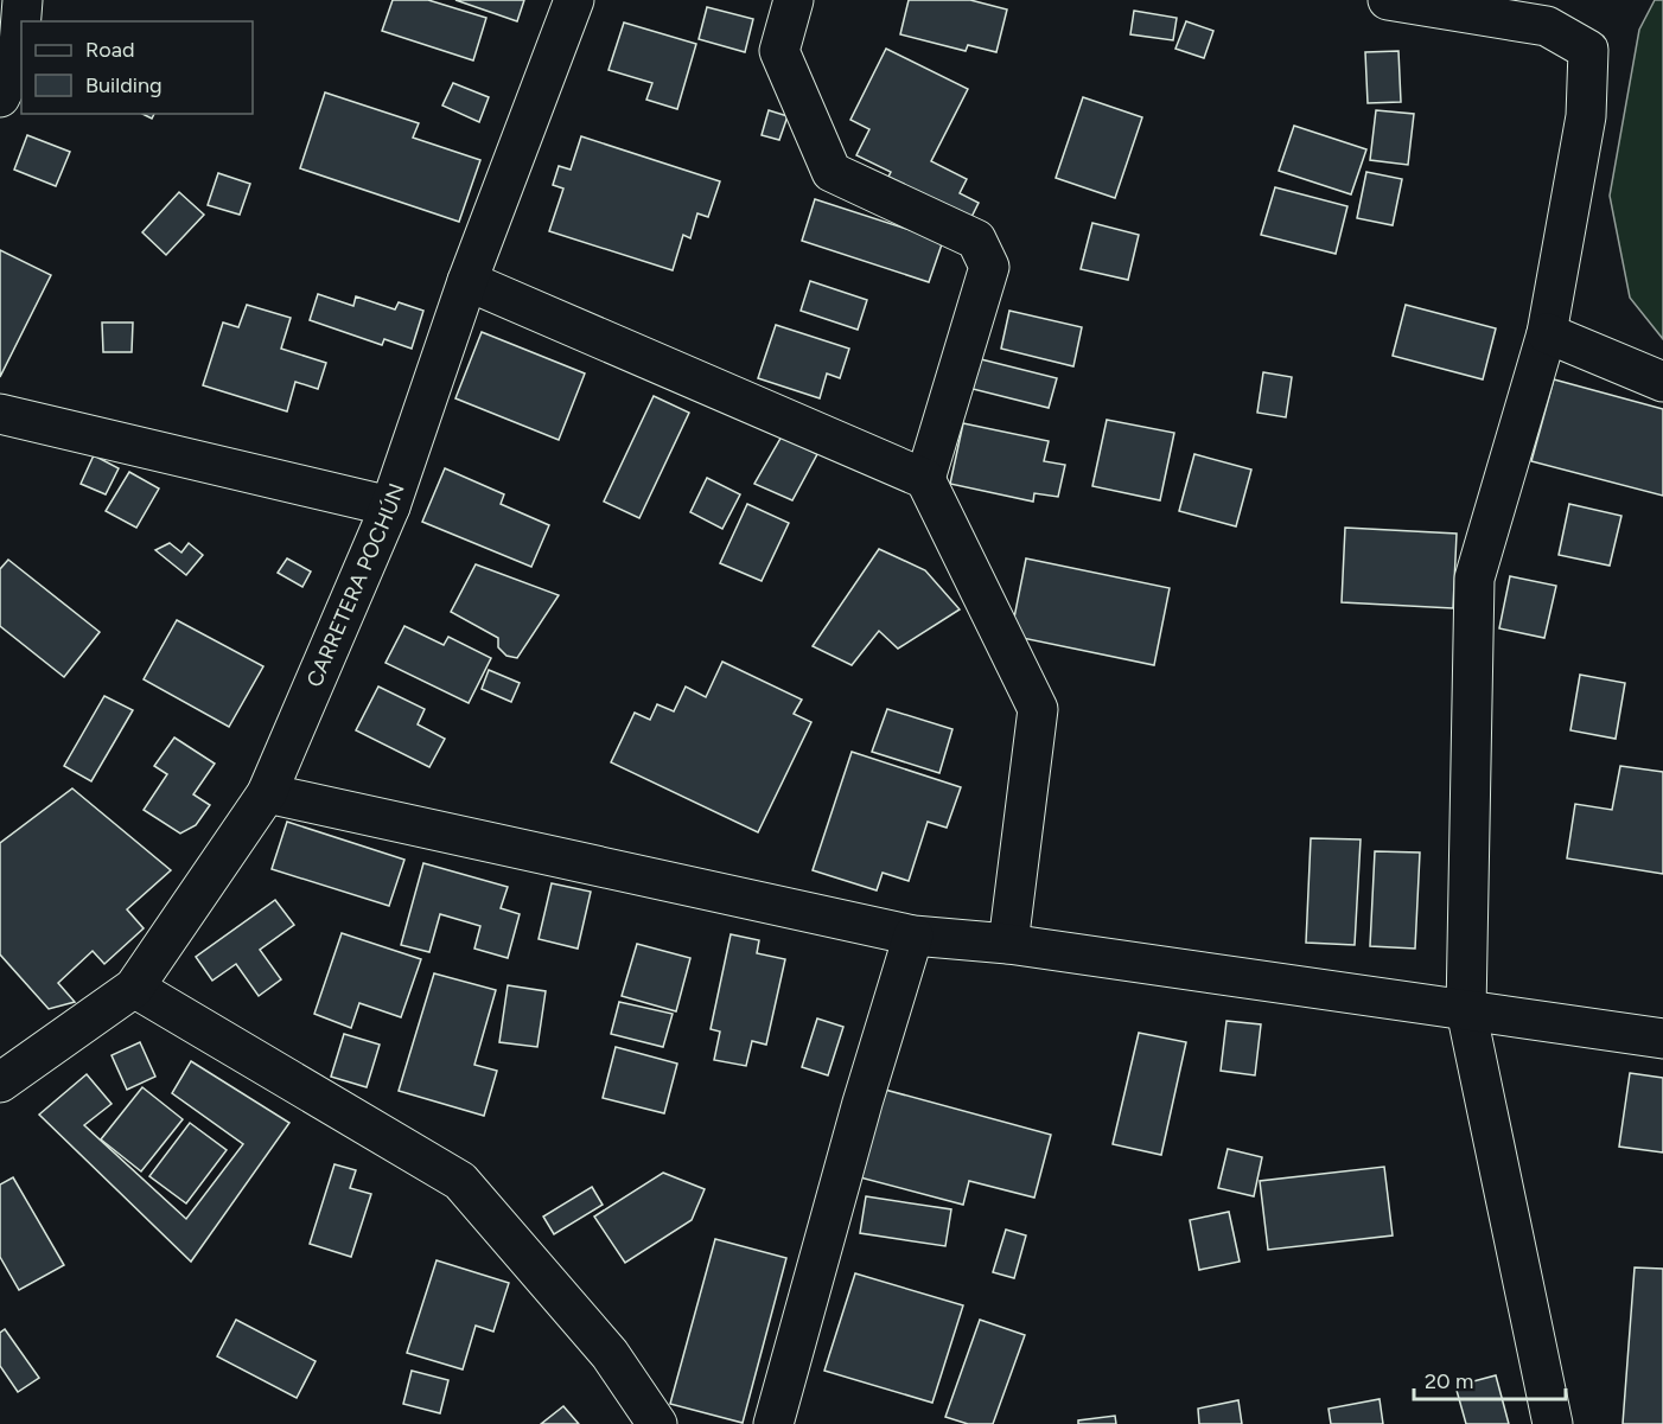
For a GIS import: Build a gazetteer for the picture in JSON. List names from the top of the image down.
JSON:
{
  "streets": {
    "street": ["CARRETERA POCHÚN"]
  },
  "legend": ["Road", "Building"],
  "scale_bar": "20 m"
}
